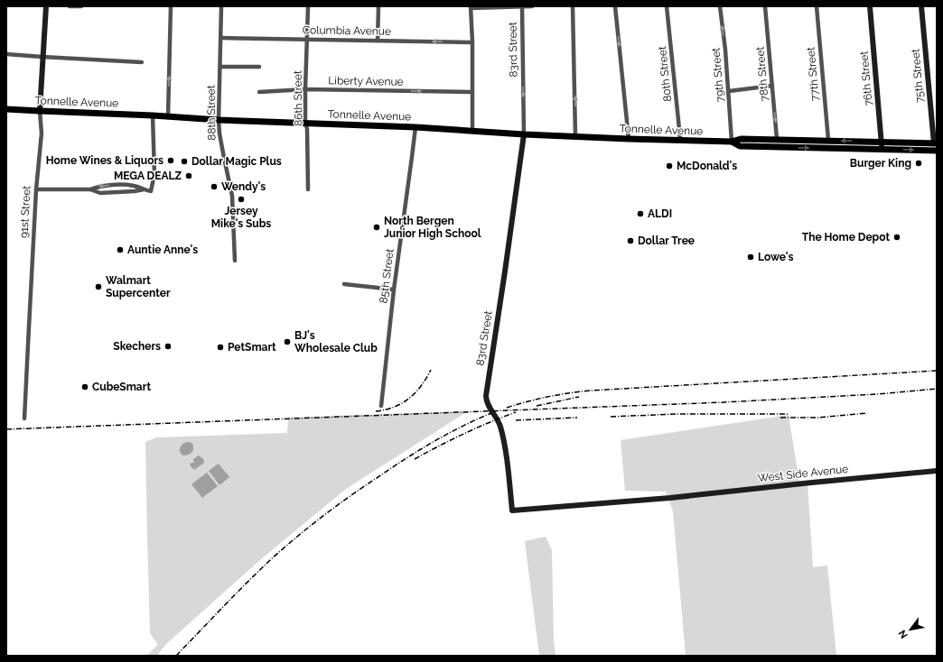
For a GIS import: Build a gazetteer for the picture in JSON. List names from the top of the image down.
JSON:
{
  "streets": {
    "main road": ["Tonnelle Avenue"],
    "street": [
      "Columbia Avenue",
      "83rd Street",
      "80th Street",
      "78th Street",
      "77th Street",
      "79th Street",
      "75th Street",
      "76th Street",
      "Liberty Avenue",
      "86th Street",
      "88th Street",
      "91st Street",
      "85th Street",
      "West Side Avenue"
    ]
  },
  "crossings": [
    ["Columbia Avenue", "86th Street"],
    ["Columbia Avenue", "88th Street"],
    ["83rd Street", "Tonnelle Avenue"],
    ["83rd Street", "West Side Avenue"],
    ["80th Street", "Tonnelle Avenue"],
    ["78th Street", "Tonnelle Avenue"],
    ["77th Street", "Tonnelle Avenue"],
    ["79th Street", "Tonnelle Avenue"],
    ["75th Street", "Tonnelle Avenue"],
    ["76th Street", "Tonnelle Avenue"],
    ["Liberty Avenue", "86th Street"],
    ["86th Street", "Tonnelle Avenue"],
    ["Tonnelle Avenue", "88th Street"],
    ["Tonnelle Avenue", "91st Street"],
    ["Tonnelle Avenue", "85th Street"]
  ],
  "one_way": [
    "Columbia Avenue",
    "78th Street",
    "79th Street",
    "Liberty Avenue"
  ],
  "places": [
    "Home Wines & Liquors",
    "Dollar Magic Plus",
    "Burger King",
    "McDonald's",
    "MEGA DEALZ",
    "Wendy's",
    "Jersey Mike's Subs",
    "ALDI",
    "North Bergen Junior High School",
    "The Home Depot",
    "Dollar Tree",
    "Auntie Anne's",
    "Lowe's",
    "Walmart Supercenter",
    "BJ's Wholesale Club",
    "Skechers",
    "PetSmart",
    "CubeSmart"
  ],
  "north": "bottom left"
}
